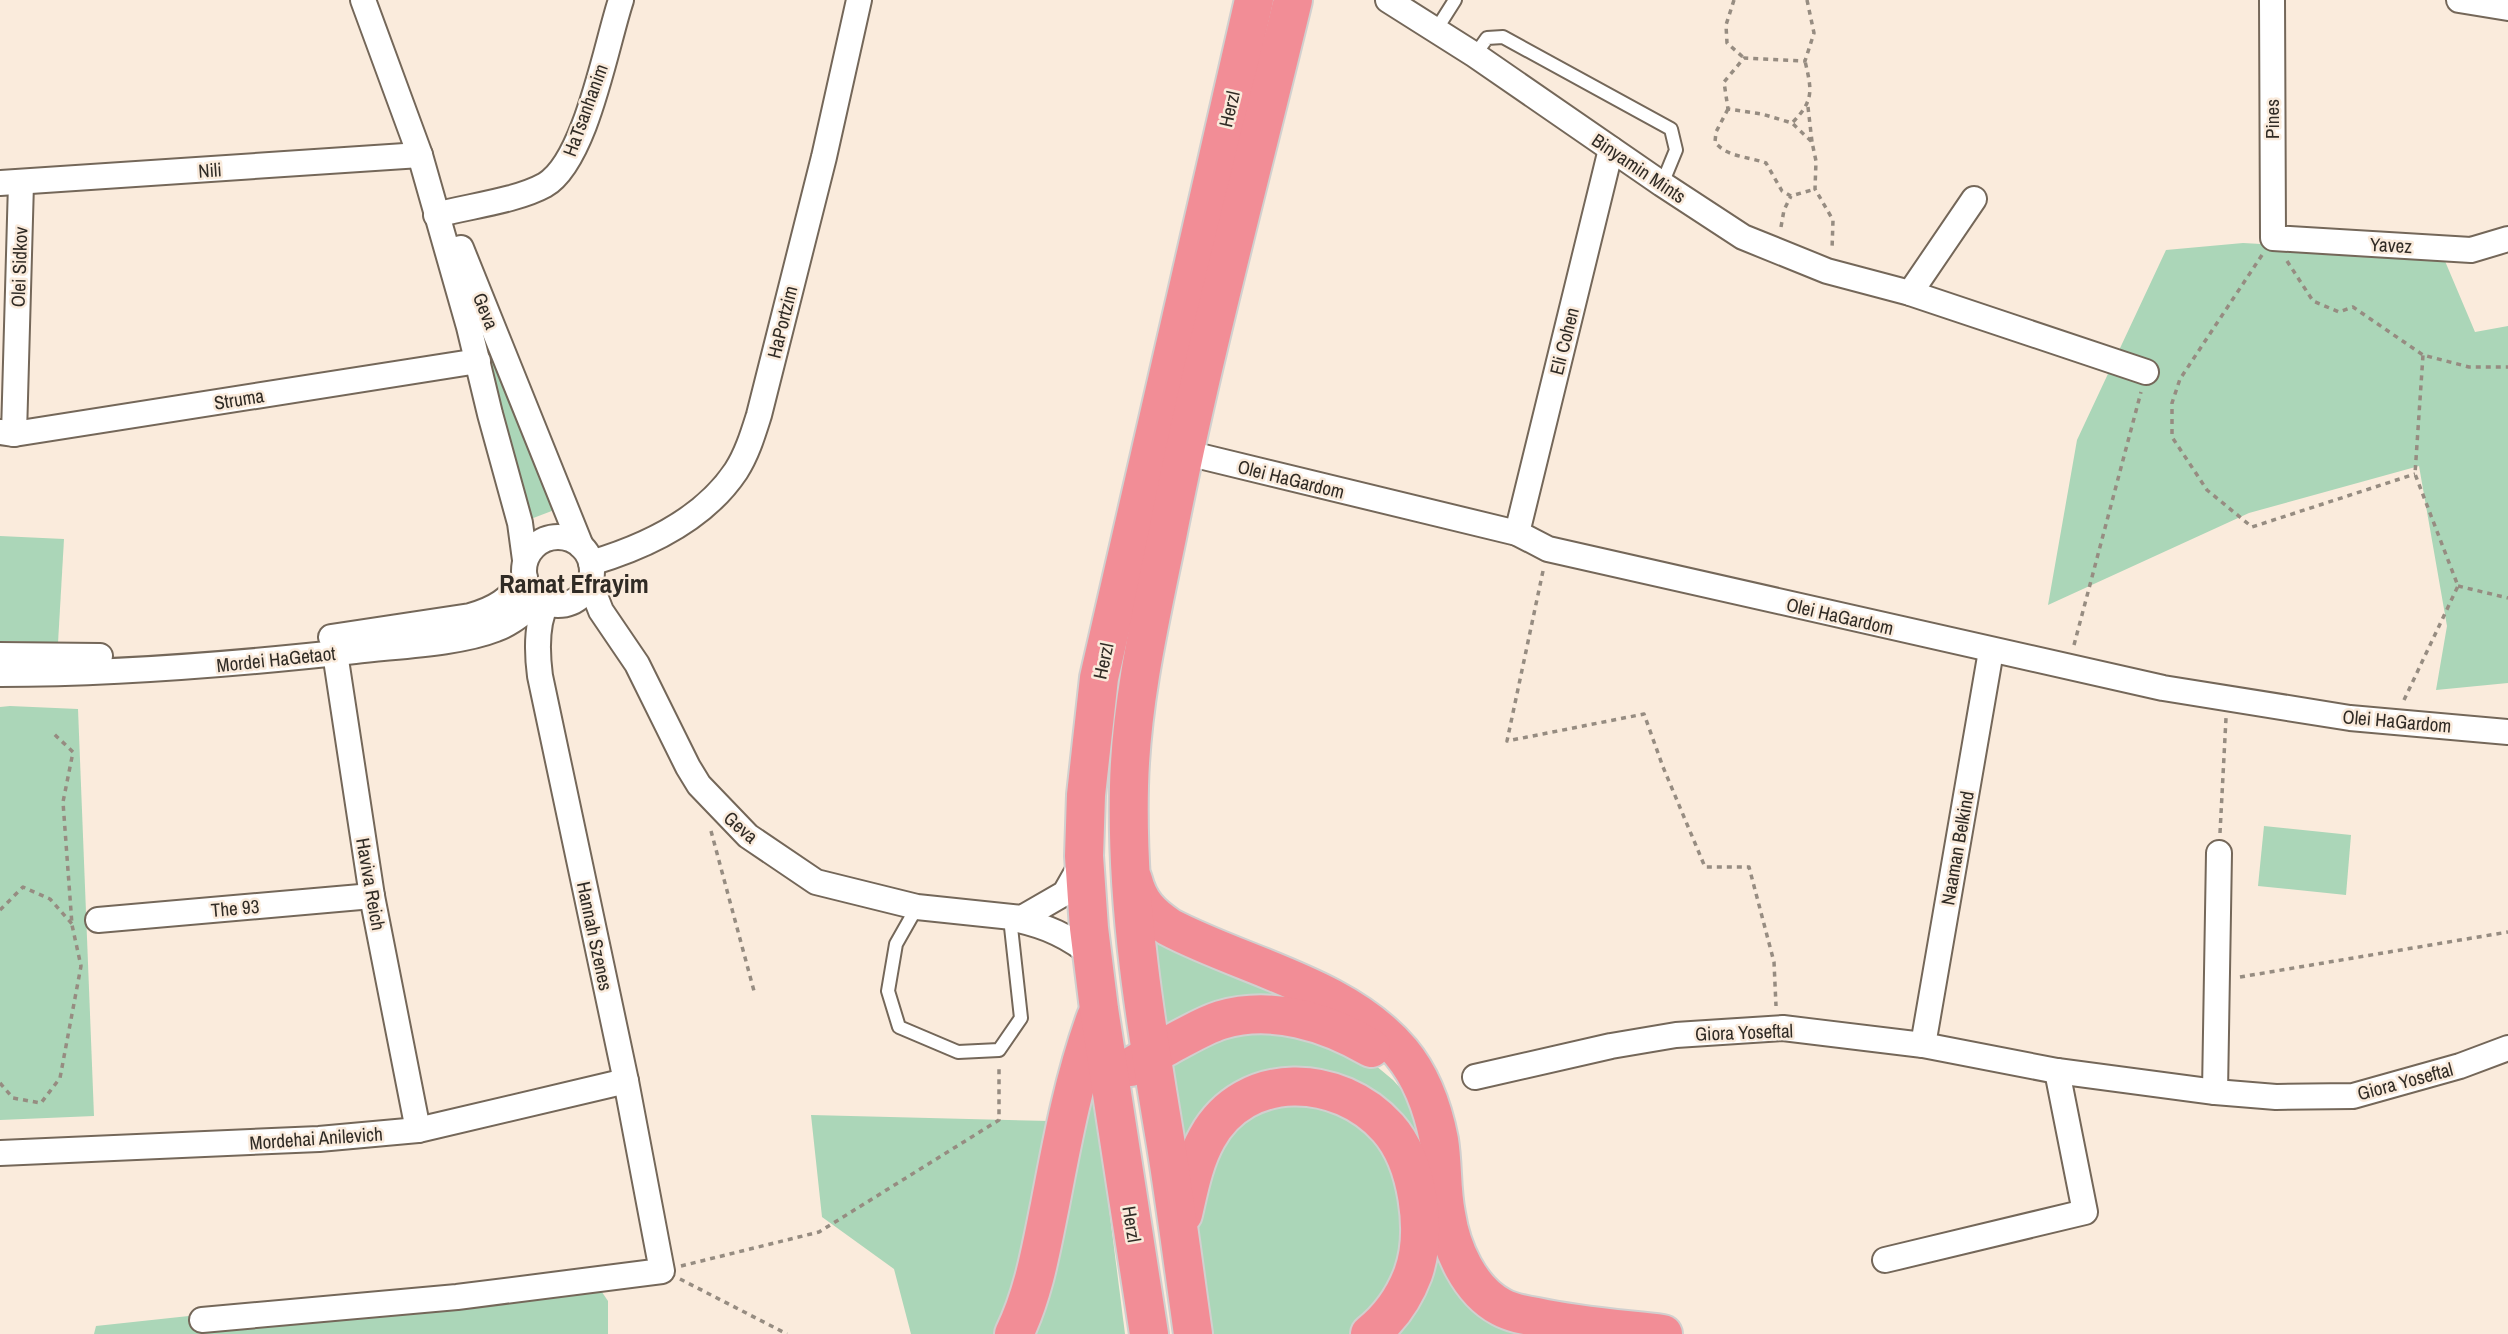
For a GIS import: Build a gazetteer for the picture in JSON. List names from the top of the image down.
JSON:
{
  "streets": {
    "highway": ["Herzl"],
    "street": [
      "HaTsanhanim",
      "Pines",
      "Binyamin Mints",
      "Nili",
      "Yavez",
      "Olei Sidkov",
      "Geva",
      "HaPortzim",
      "Eli Cohen",
      "Struma",
      "Olei HaGardom",
      "Mordei HaGetaot",
      "Naaman Belkind",
      "Haviva Reich",
      "The 93",
      "Hannah Szenes",
      "Giora Yoseftal",
      "Mordehai Anilevich"
    ]
  },
  "crossings": [
    ["Herzl", "Geva"],
    ["Herzl", "Olei HaGardom"],
    ["HaTsanhanim", "Geva"],
    ["Pines", "Yavez"],
    ["Binyamin Mints", "Eli Cohen"],
    ["Nili", "Olei Sidkov"],
    ["Nili", "Geva"],
    ["Olei Sidkov", "Struma"],
    ["Geva", "HaPortzim"],
    ["Geva", "Struma"],
    ["Geva", "Mordei HaGetaot"],
    ["Geva", "Hannah Szenes"],
    ["HaPortzim", "Mordei HaGetaot"],
    ["HaPortzim", "Hannah Szenes"],
    ["Eli Cohen", "Olei HaGardom"],
    ["Olei HaGardom", "Naaman Belkind"],
    ["Mordei HaGetaot", "Haviva Reich"],
    ["Mordei HaGetaot", "Hannah Szenes"],
    ["Naaman Belkind", "Giora Yoseftal"],
    ["Haviva Reich", "The 93"],
    ["Haviva Reich", "Mordehai Anilevich"],
    ["Hannah Szenes", "Mordehai Anilevich"]
  ],
  "districts": ["Ramat Efrayim"]
}
